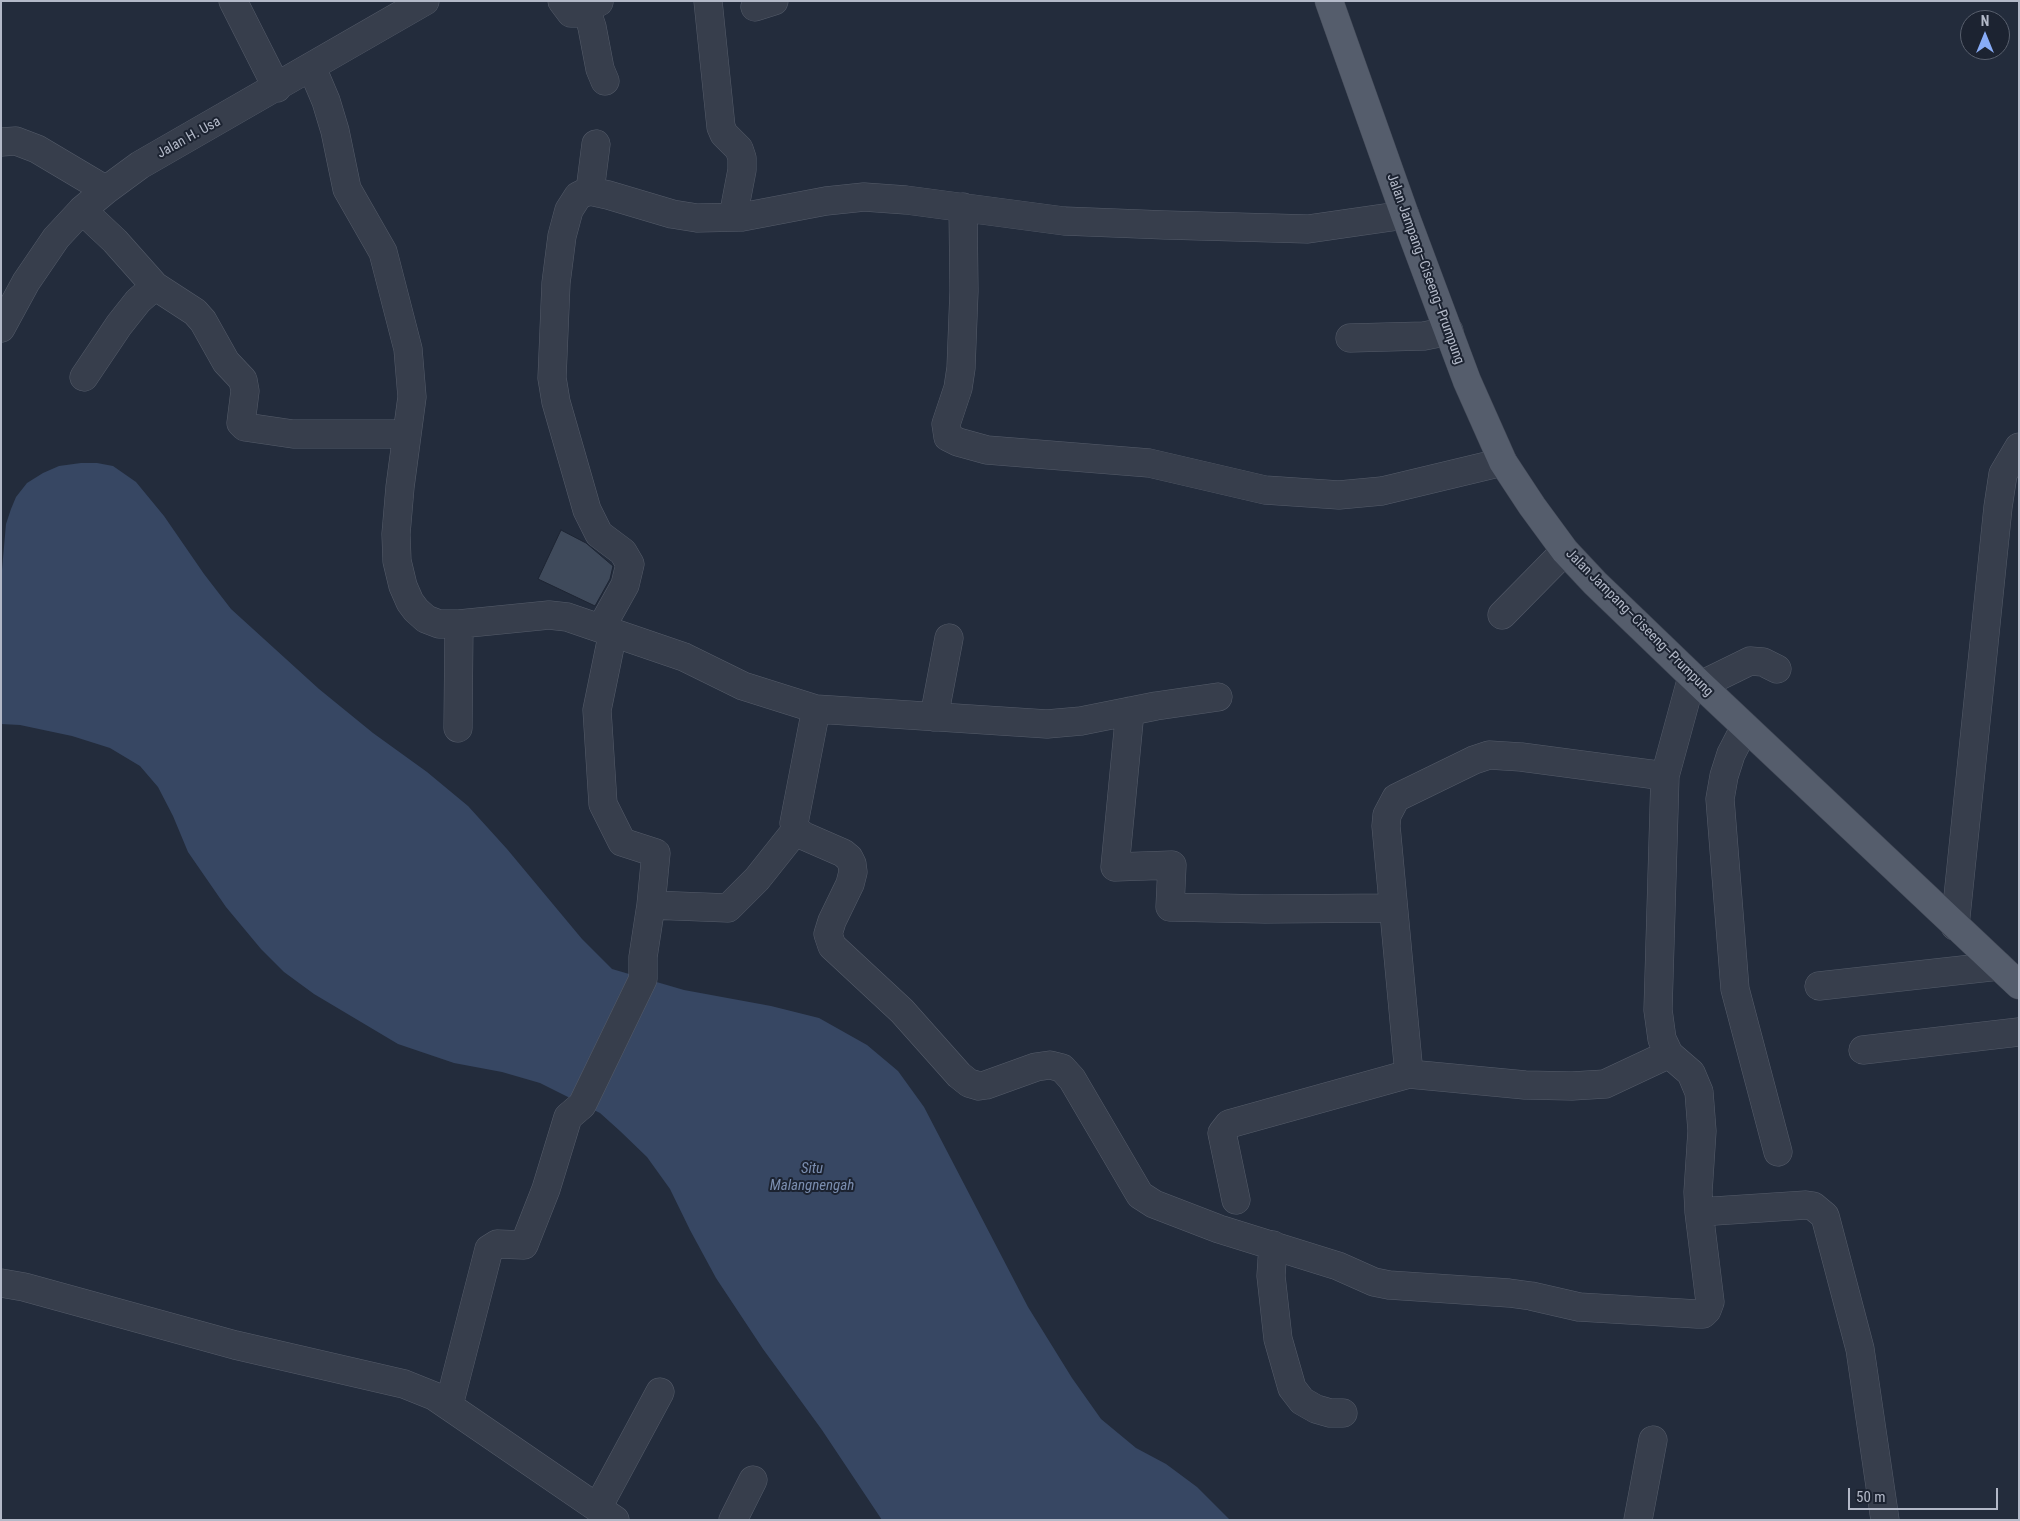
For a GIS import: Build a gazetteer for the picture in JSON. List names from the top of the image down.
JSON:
{
  "streets": {
    "main road": ["Jalan Jampang–Ciseeng–Prumpung"],
    "street": ["Jalan H. Usa"]
  },
  "water": ["Situ Malangnengah"],
  "scale_bar": "50 m",
  "north": "top"
}
